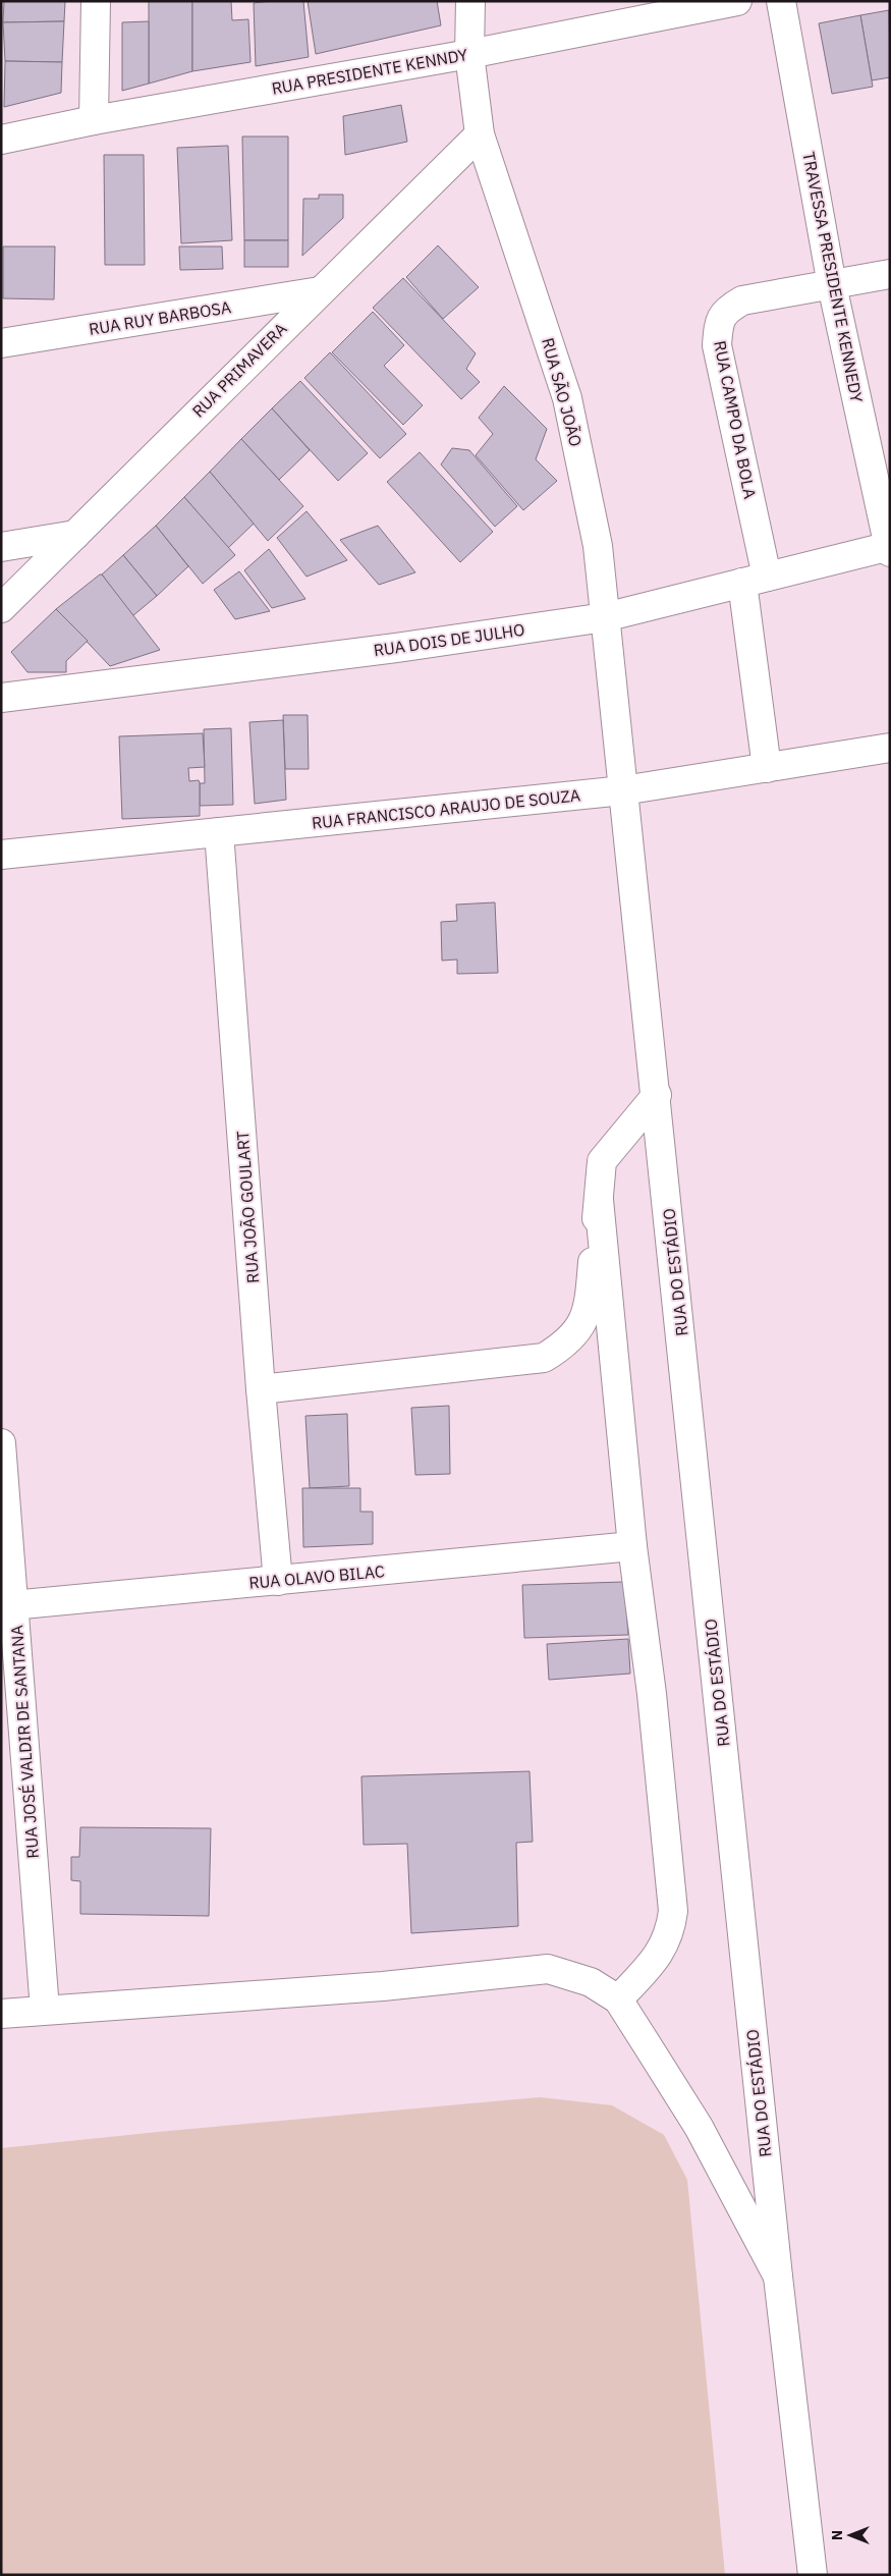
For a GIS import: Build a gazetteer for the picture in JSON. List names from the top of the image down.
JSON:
{
  "streets": {
    "street": [
      "RUA PRESIDENTE KENNDY",
      "TRAVESSA PRESIDENTE KENNEDY",
      "RUA RUY BARBOSA",
      "RUA PRIMAVERA",
      "RUA SÃO JOÃO",
      "RUA CAMPO DA BOLA",
      "RUA DOIS DE JULHO",
      "RUA FRANCISCO ARAUJO DE SOUZA",
      "RUA JOÃO GOULART",
      "RUA DO ESTÁDIO",
      "RUA OLAVO BILAC",
      "RUA JOSÉ VALDIR DE SANTANA"
    ]
  },
  "crossings": [
    ["RUA PRESIDENTE KENNDY", "RUA SÃO JOÃO"],
    ["TRAVESSA PRESIDENTE KENNEDY", "RUA CAMPO DA BOLA"],
    ["TRAVESSA PRESIDENTE KENNEDY", "RUA DOIS DE JULHO"],
    ["RUA RUY BARBOSA", "RUA PRIMAVERA"],
    ["RUA PRIMAVERA", "RUA SÃO JOÃO"],
    ["RUA SÃO JOÃO", "RUA DOIS DE JULHO"],
    ["RUA SÃO JOÃO", "RUA FRANCISCO ARAUJO DE SOUZA"],
    ["RUA SÃO JOÃO", "RUA DO ESTÁDIO"],
    ["RUA CAMPO DA BOLA", "RUA DOIS DE JULHO"],
    ["RUA CAMPO DA BOLA", "RUA FRANCISCO ARAUJO DE SOUZA"],
    ["RUA FRANCISCO ARAUJO DE SOUZA", "RUA JOÃO GOULART"],
    ["RUA FRANCISCO ARAUJO DE SOUZA", "RUA DO ESTÁDIO"],
    ["RUA JOÃO GOULART", "RUA OLAVO BILAC"],
    ["RUA OLAVO BILAC", "RUA JOSÉ VALDIR DE SANTANA"]
  ],
  "north": "left"
}
